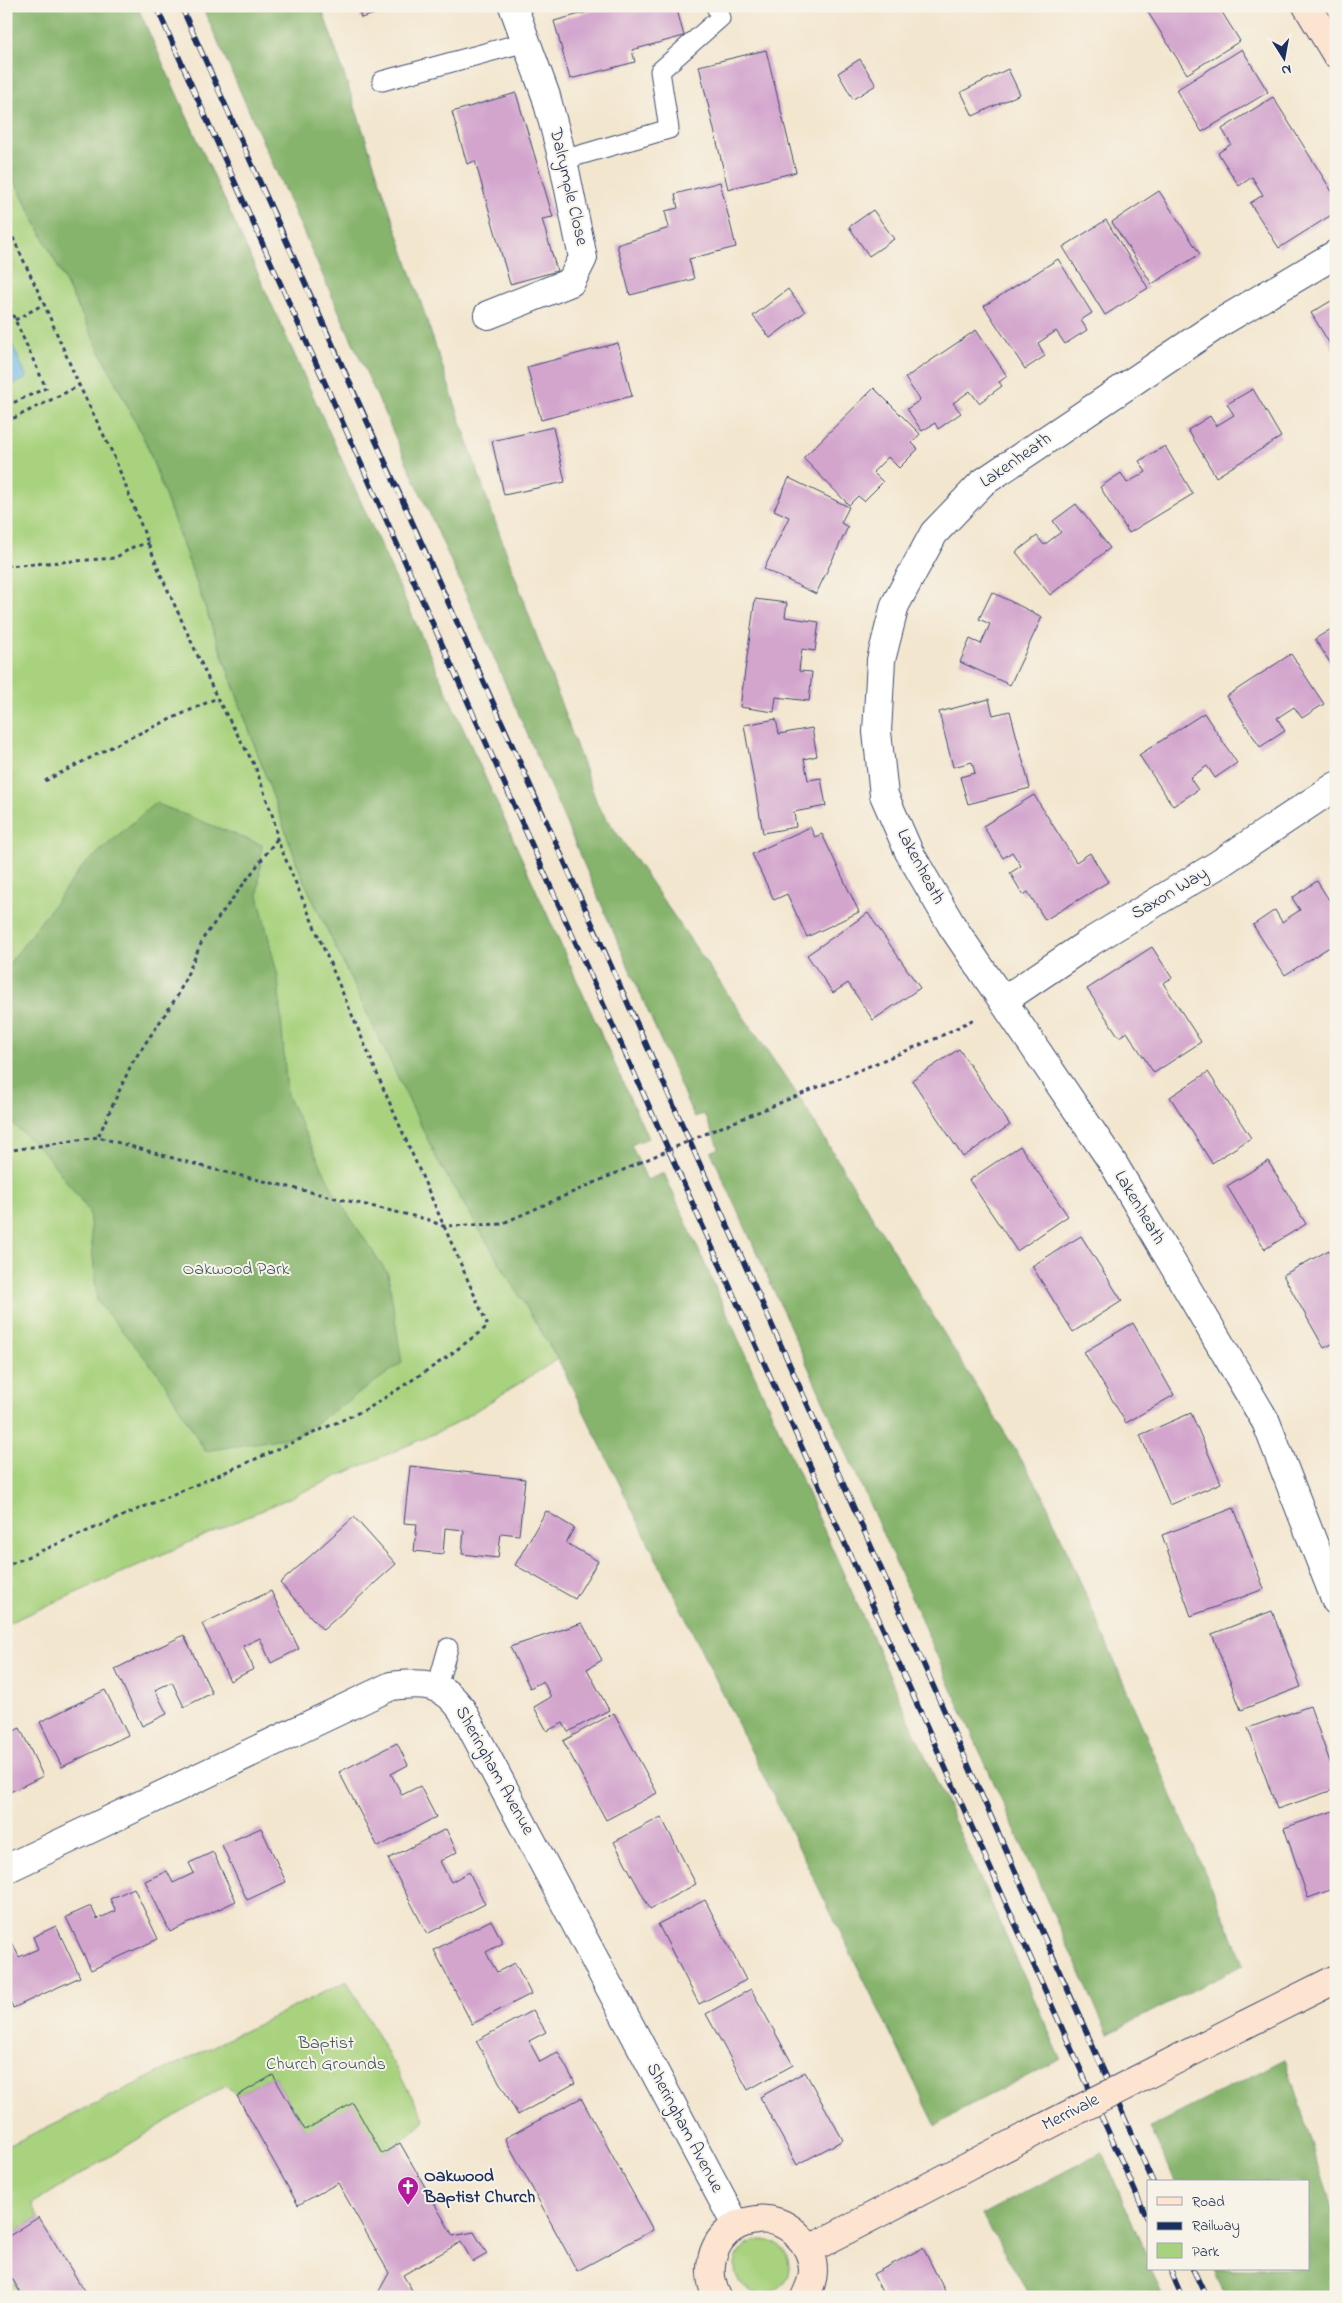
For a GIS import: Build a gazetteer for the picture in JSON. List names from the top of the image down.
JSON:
{
  "streets": {
    "street": [
      "Dalrymple Close",
      "Lakenheath",
      "Saxon Way",
      "Sheringham Avenue",
      "Merrivale"
    ]
  },
  "crossings": [
    ["Lakenheath", "Saxon Way"]
  ],
  "parks": ["Oakwood Park", "Baptist Church Grounds"],
  "places": {
    "church": ["Oakwood Baptist Church"]
  },
  "legend": ["Road", "Railway", "Park"],
  "north": "bottom"
}
